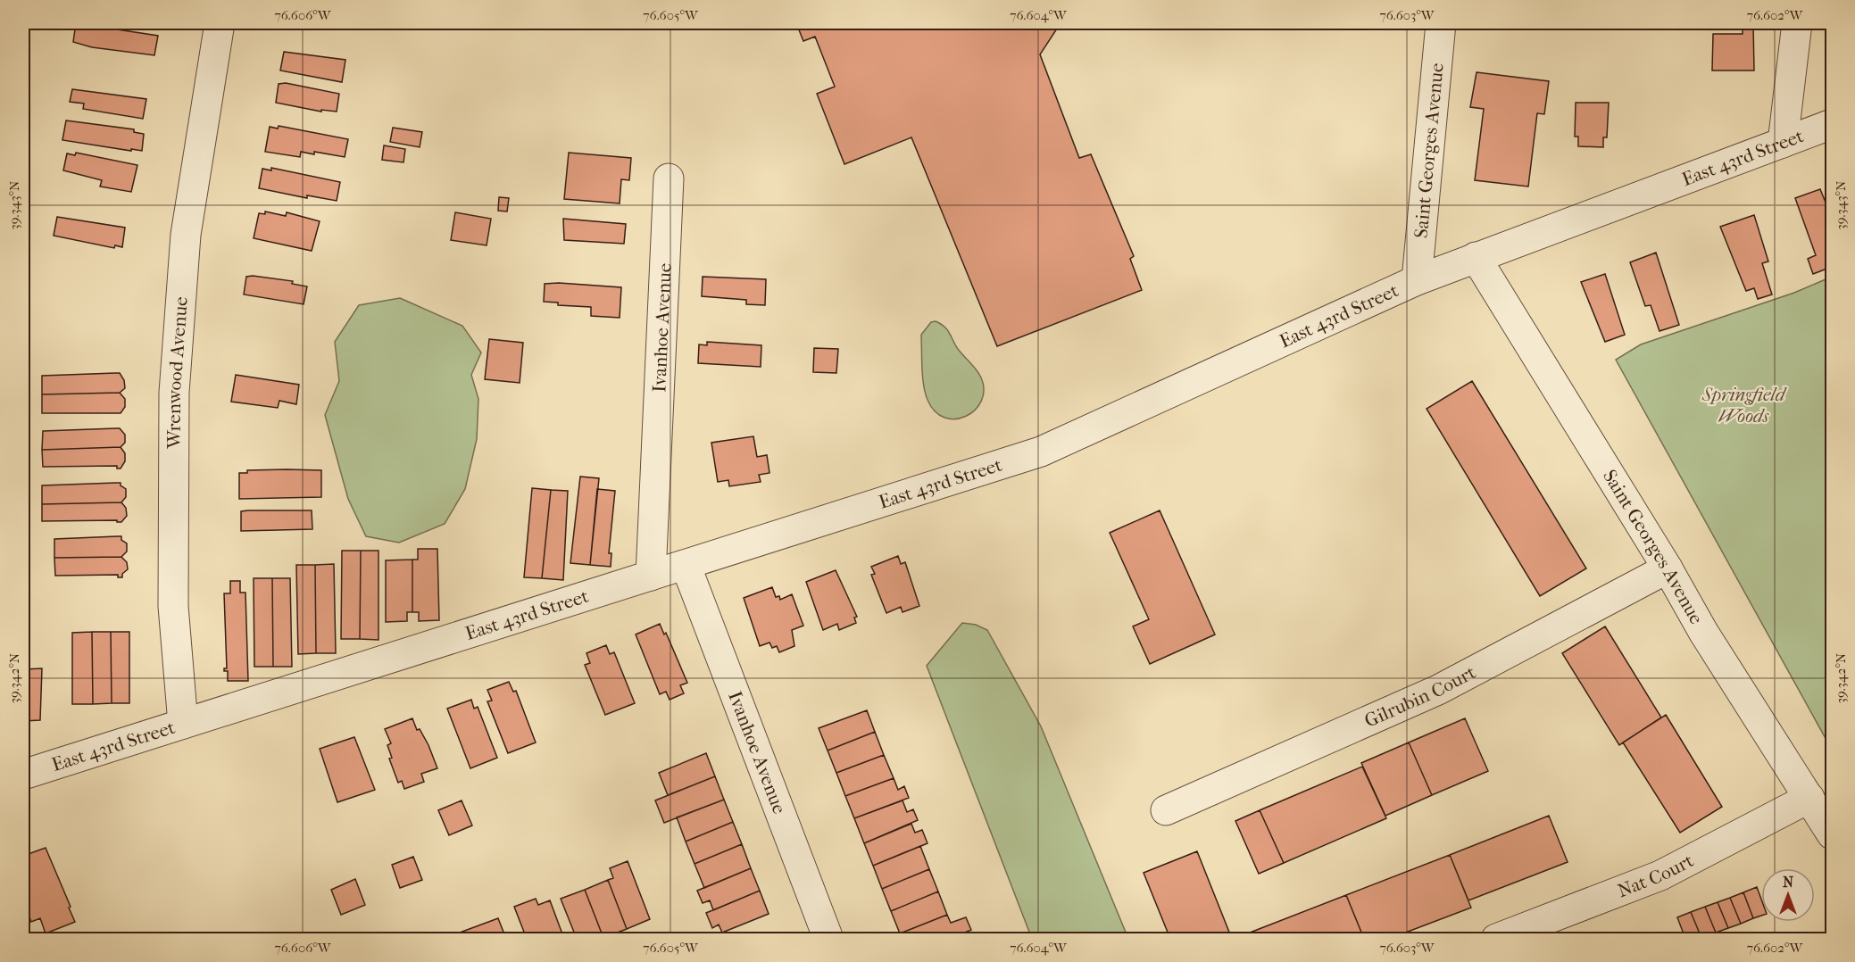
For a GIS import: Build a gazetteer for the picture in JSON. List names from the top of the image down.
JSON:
{
  "streets": {
    "street": [
      "Saint Georges Avenue",
      "East 43rd Street",
      "Ivanhoe Avenue",
      "Wrenwood Avenue",
      "Gilrubin Court",
      "Nat Court"
    ]
  },
  "crossings": [
    ["Saint Georges Avenue", "East 43rd Street"],
    ["Saint Georges Avenue", "Gilrubin Court"],
    ["Saint Georges Avenue", "Nat Court"],
    ["East 43rd Street", "Ivanhoe Avenue"],
    ["East 43rd Street", "Wrenwood Avenue"]
  ],
  "parks": ["Springfield Woods"],
  "north": "top",
  "coordinates": [
    "76.606°W",
    "76.605°W",
    "76.604°W",
    "76.603°W",
    "76.602°W",
    "39.343°N",
    "39.342°N"
  ]
}
